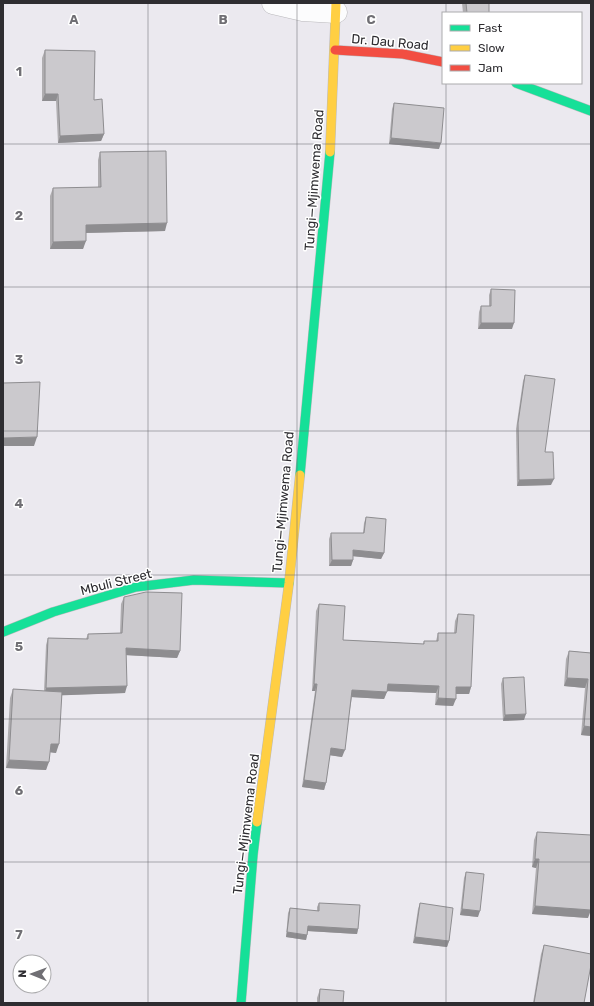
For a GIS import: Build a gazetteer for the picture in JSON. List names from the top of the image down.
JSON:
{
  "streets": {
    "street": ["Dr. Dau Road", "Tungi—Mjimwema Road", "Mbuli Street"]
  },
  "crossings": [
    ["Dr. Dau Road", "Tungi—Mjimwema Road"],
    ["Tungi—Mjimwema Road", "Mbuli Street"]
  ],
  "legend": ["Fast", "Slow", "Jam"],
  "north": "left",
  "grid": {
    "columns": ["A", "B", "C"],
    "rows": [
      "1",
      "2",
      "3",
      "4",
      "5",
      "6",
      "7"
    ]
  }
}
